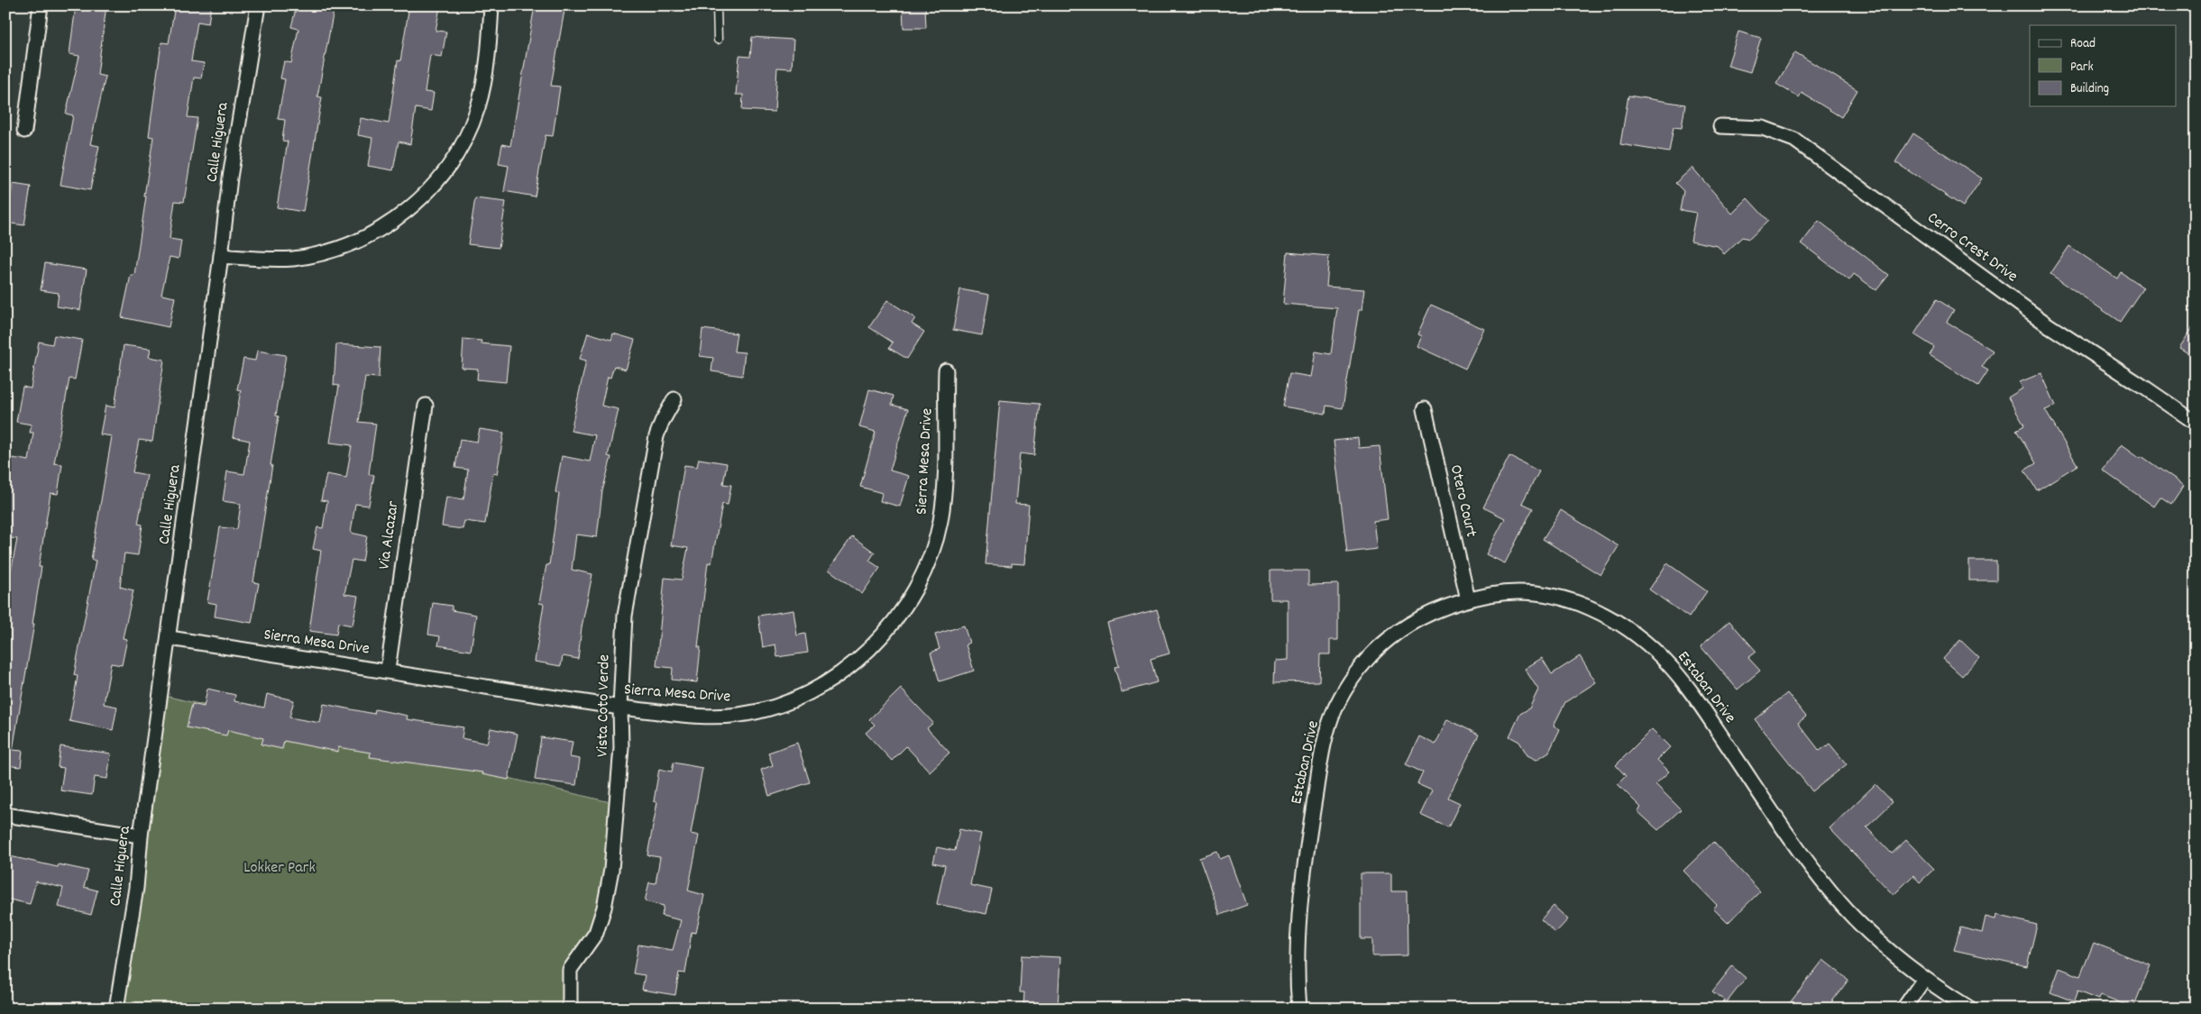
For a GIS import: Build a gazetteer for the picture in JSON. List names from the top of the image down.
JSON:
{
  "streets": {
    "street": [
      "Calle Higuera",
      "Cerro Crest Drive",
      "Sierra Mesa Drive",
      "Otero Court",
      "Via Alcazar",
      "Estaban Drive",
      "Vista Coto Verde"
    ]
  },
  "crossings": [
    ["Calle Higuera", "Sierra Mesa Drive"],
    ["Sierra Mesa Drive", "Via Alcazar"],
    ["Sierra Mesa Drive", "Vista Coto Verde"],
    ["Otero Court", "Estaban Drive"]
  ],
  "parks": ["Lokker Park"],
  "legend": ["Road", "Park", "Building"]
}
